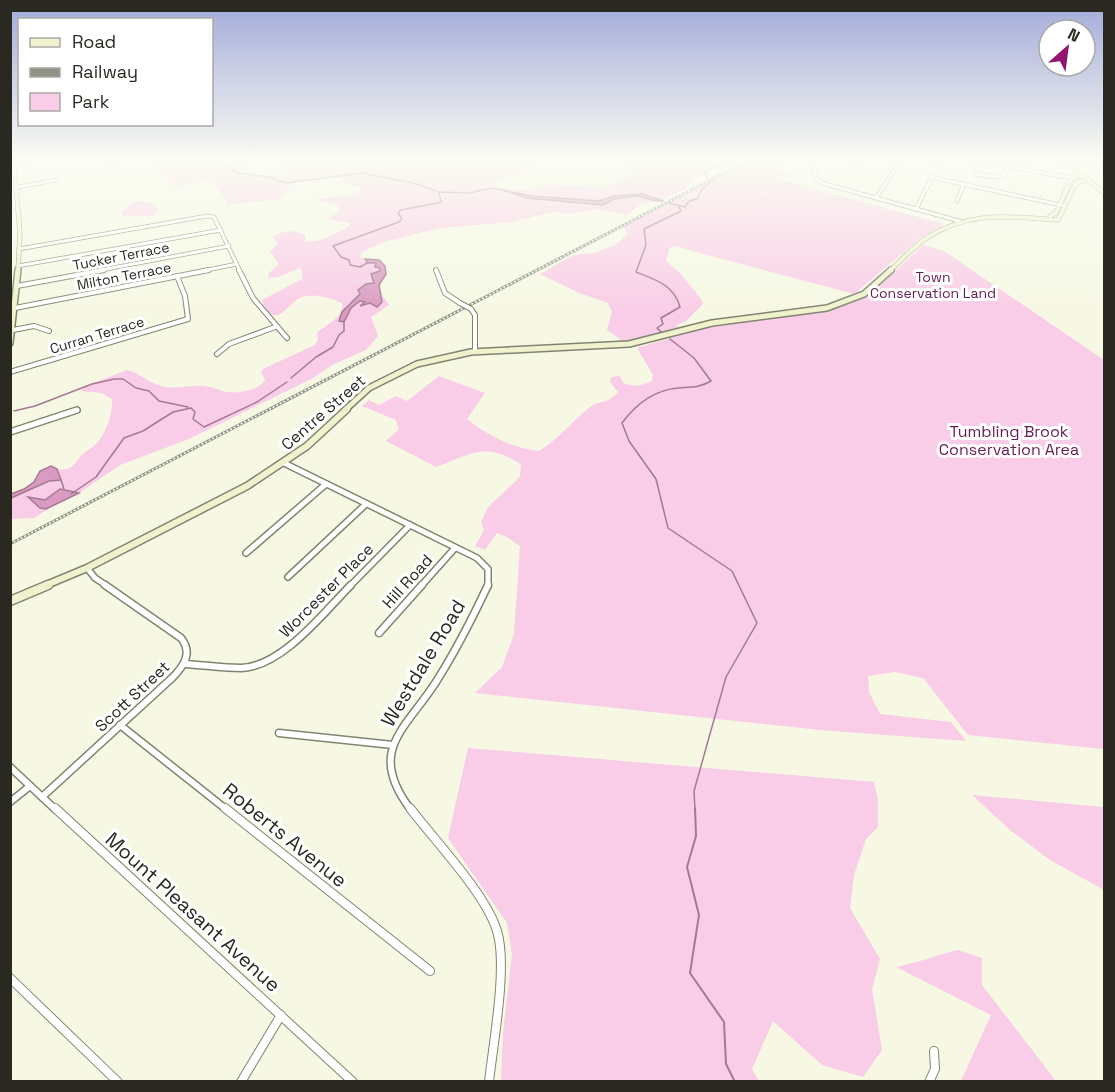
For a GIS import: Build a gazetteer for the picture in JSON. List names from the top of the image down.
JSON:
{
  "streets": {
    "main road": ["Centre Street"],
    "street": [
      "Tucker Terrace",
      "Milton Terrace",
      "Curran Terrace",
      "Hill Road",
      "Worcester Place",
      "Westdale Road",
      "Scott Street",
      "Roberts Avenue",
      "Mount Pleasant Avenue"
    ]
  },
  "crossings": [
    ["Milton Terrace", "Curran Terrace"],
    ["Centre Street", "Westdale Road"],
    ["Centre Street", "Scott Street"],
    ["Hill Road", "Westdale Road"],
    ["Worcester Place", "Westdale Road"],
    ["Worcester Place", "Scott Street"],
    ["Scott Street", "Roberts Avenue"],
    ["Scott Street", "Mount Pleasant Avenue"]
  ],
  "parks": ["Town Conservation Land", "Tumbling Brook Conservation Area"],
  "legend": ["Road", "Railway", "Park"],
  "north": "top right"
}
